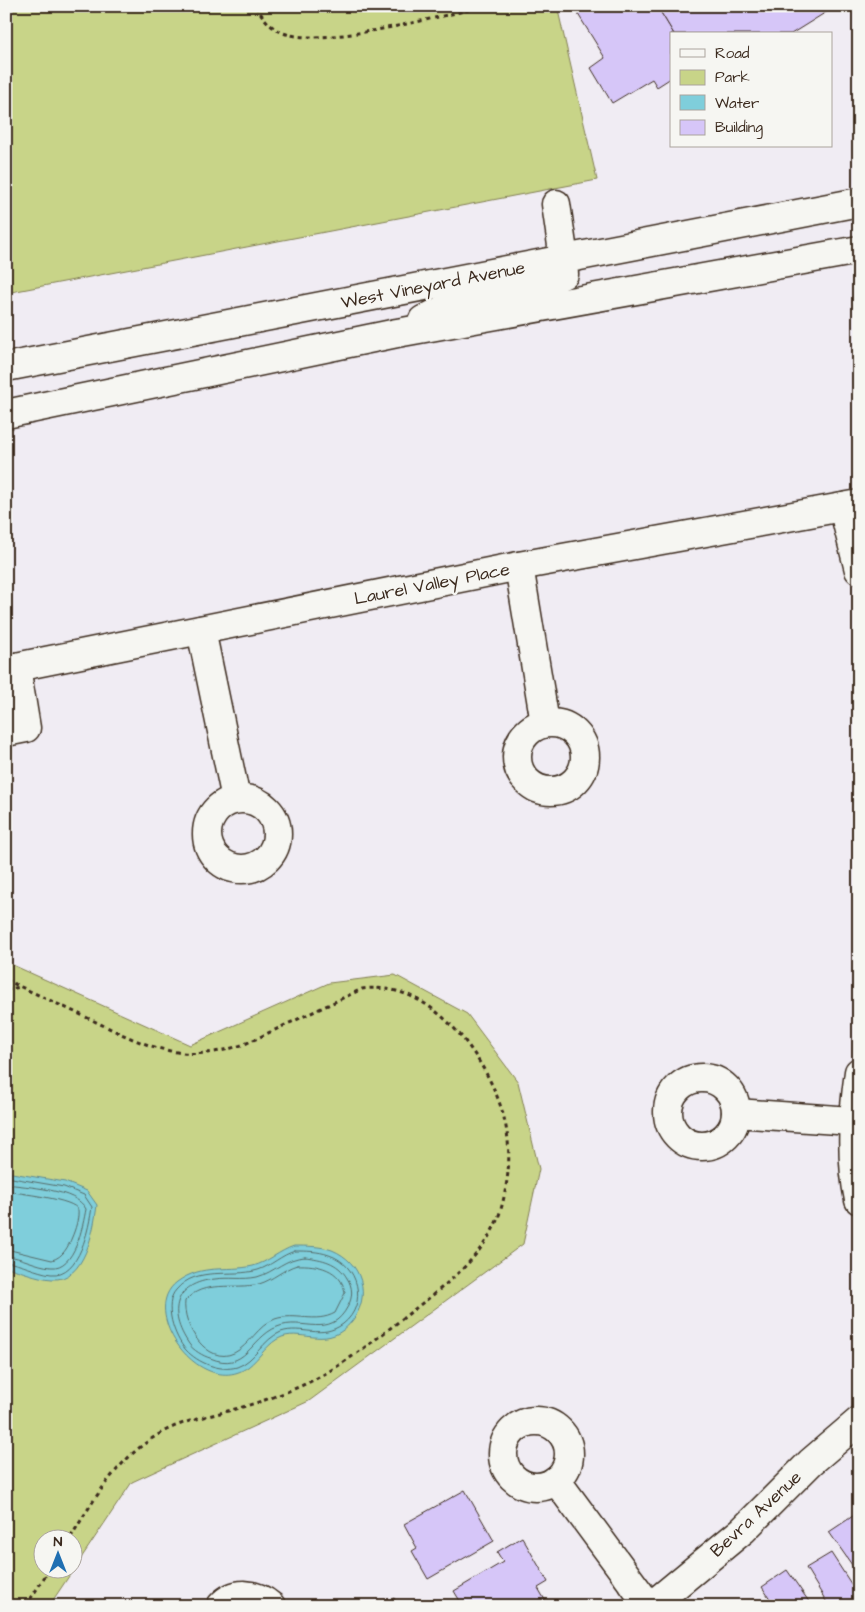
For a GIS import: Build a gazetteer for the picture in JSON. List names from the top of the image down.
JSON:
{
  "streets": {
    "street": ["West Vineyard Avenue", "Laurel Valley Place", "Bevra Avenue"]
  },
  "legend": [
    "Road",
    "Park",
    "Water",
    "Building"
  ],
  "north": "top"
}
